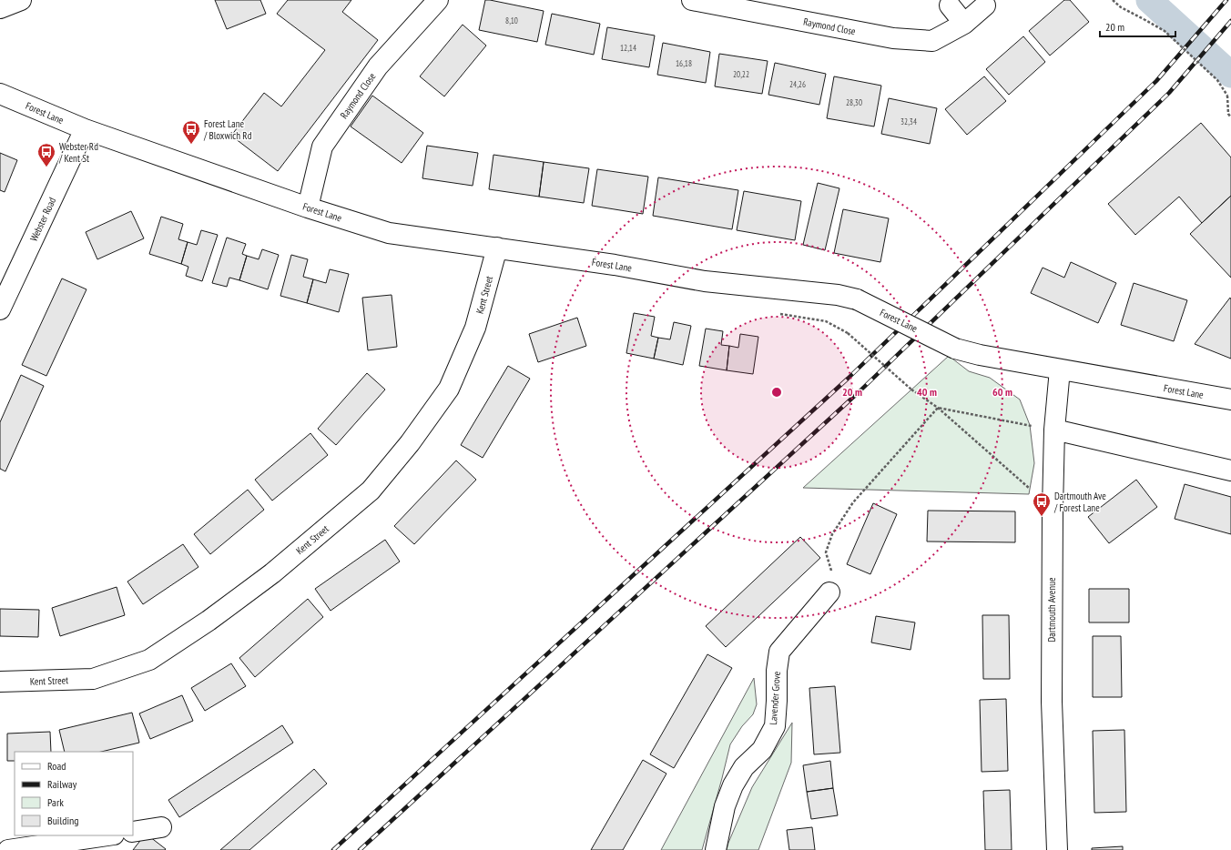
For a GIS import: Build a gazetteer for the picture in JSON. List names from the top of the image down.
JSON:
{
  "streets": {
    "street": [
      "Raymond Close",
      "Forest Lane",
      "Webster Road",
      "Kent Street",
      "Dartmouth Avenue",
      "Lavender Grove"
    ]
  },
  "crossings": [
    ["Raymond Close", "Forest Lane"],
    ["Forest Lane", "Webster Road"],
    ["Forest Lane", "Kent Street"],
    ["Forest Lane", "Dartmouth Avenue"]
  ],
  "places": {
    "bus stop": ["Forest Lane / Bloxwich Rd", "Webster Rd / Kent St", "Dartmouth Ave / Forest Lane"]
  },
  "house_numbers": [
    "8,10",
    "12,14",
    "16,18",
    "20,22",
    "24,26",
    "28,30",
    "32,34"
  ],
  "legend": [
    "Road",
    "Railway",
    "Park",
    "Building"
  ],
  "scale_bar": "20 m",
  "rings": ["20 m", "40 m", "60 m"]
}
